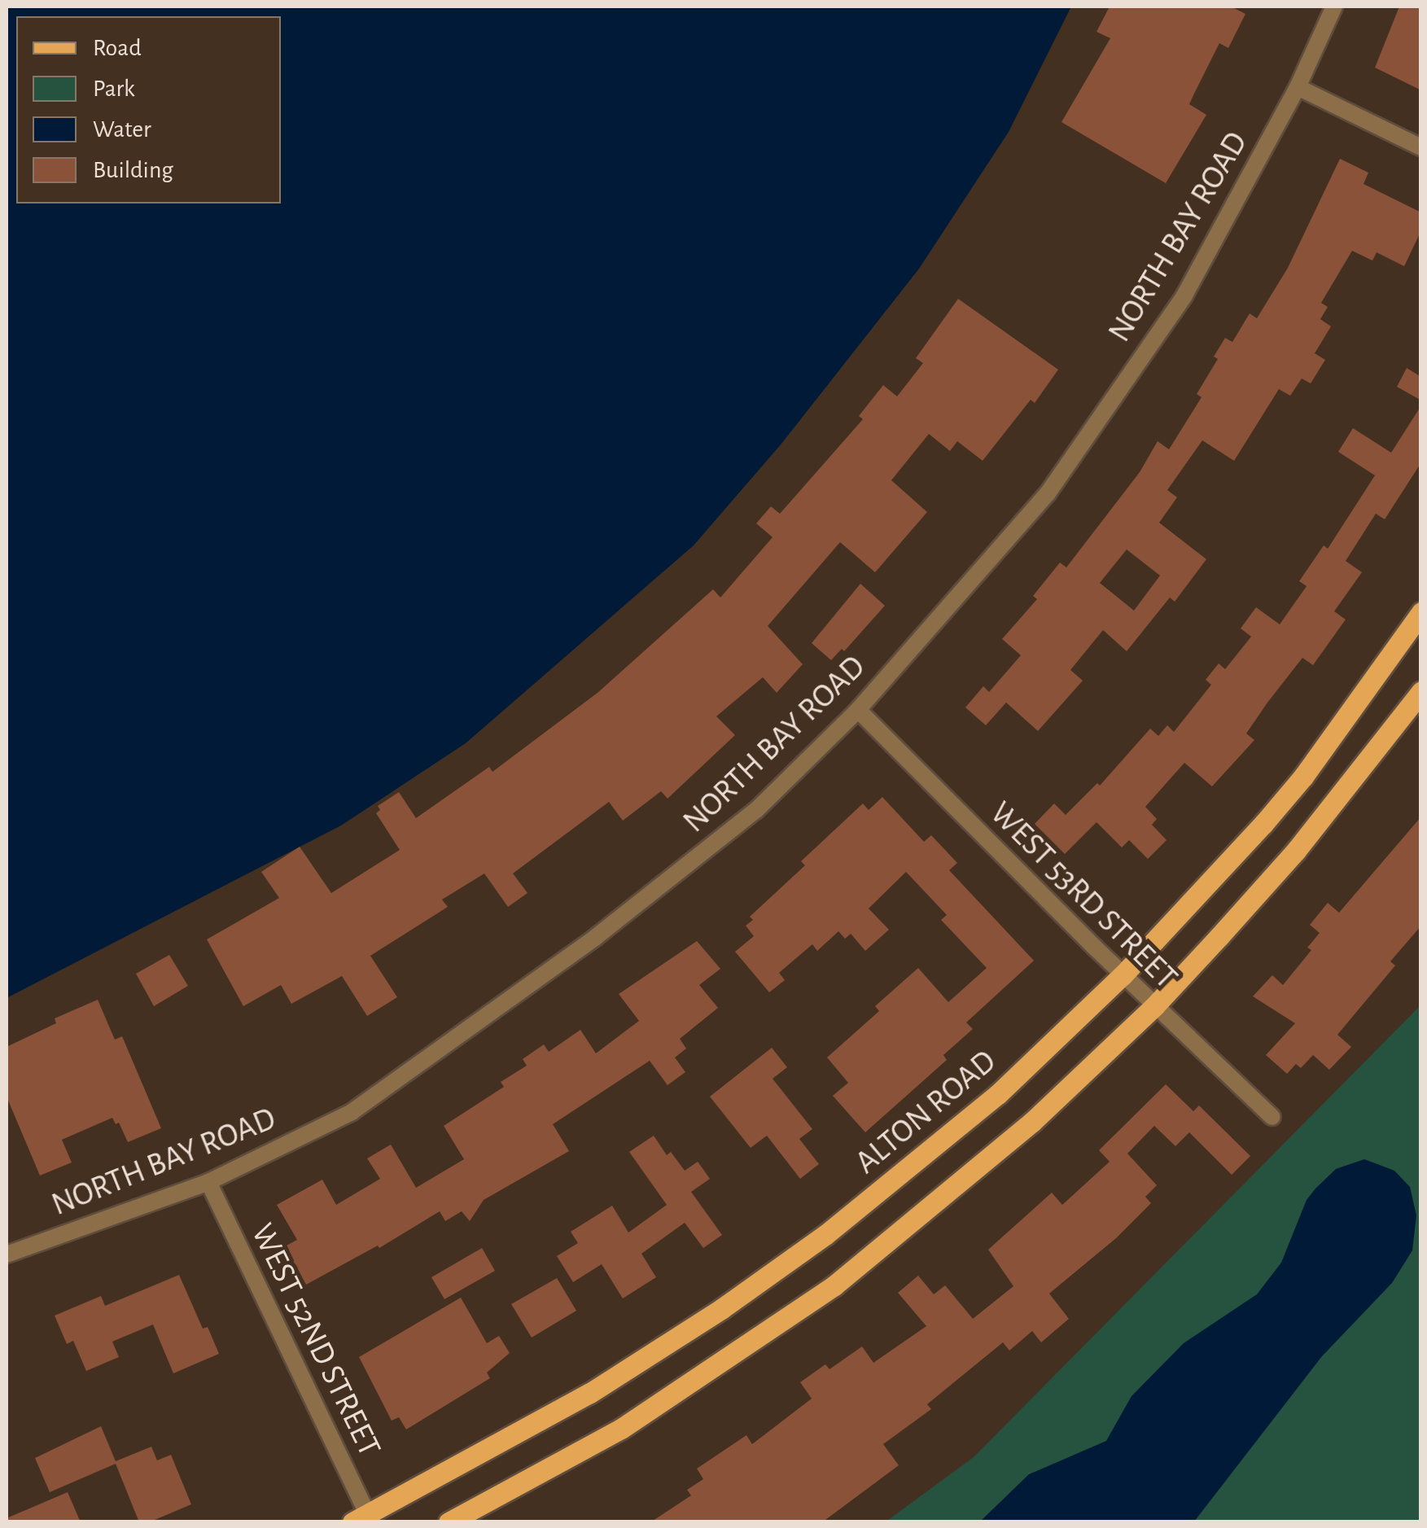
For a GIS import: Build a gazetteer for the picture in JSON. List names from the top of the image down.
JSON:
{
  "streets": {
    "main road": ["ALTON ROAD"],
    "street": ["NORTH BAY ROAD", "WEST 53RD STREET", "WEST 52ND STREET"]
  },
  "crossings": [
    ["NORTH BAY ROAD", "WEST 53RD STREET"],
    ["NORTH BAY ROAD", "WEST 52ND STREET"],
    ["WEST 53RD STREET", "ALTON ROAD"],
    ["ALTON ROAD", "WEST 52ND STREET"]
  ],
  "legend": [
    "Road",
    "Park",
    "Water",
    "Building"
  ]
}
